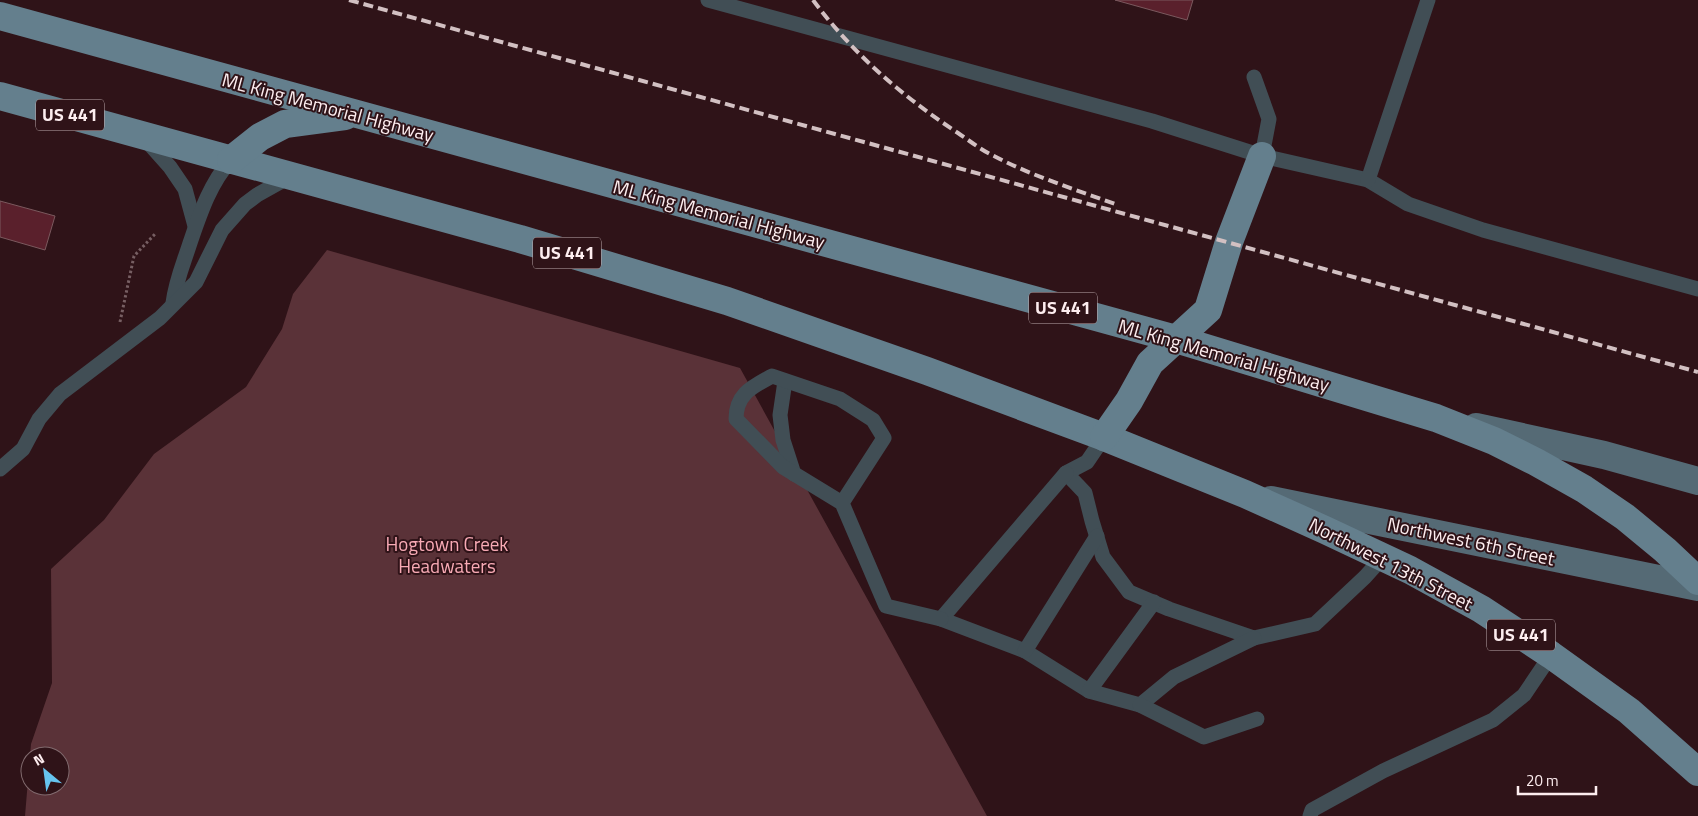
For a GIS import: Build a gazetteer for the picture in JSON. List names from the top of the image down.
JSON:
{
  "streets": {
    "main road": [
      "ML King Memorial Highway",
      "US 441",
      "Northwest 6th Street",
      "Northwest 13th Street"
    ]
  },
  "crossings": [
    ["ML King Memorial Highway", "US 441"],
    ["US 441", "Northwest 6th Street"],
    ["US 441", "Northwest 13th Street"],
    ["Northwest 6th Street", "Northwest 13th Street"]
  ],
  "parks": ["Hogtown Creek Headwaters"],
  "scale_bar": "20 m",
  "north": "top left"
}
